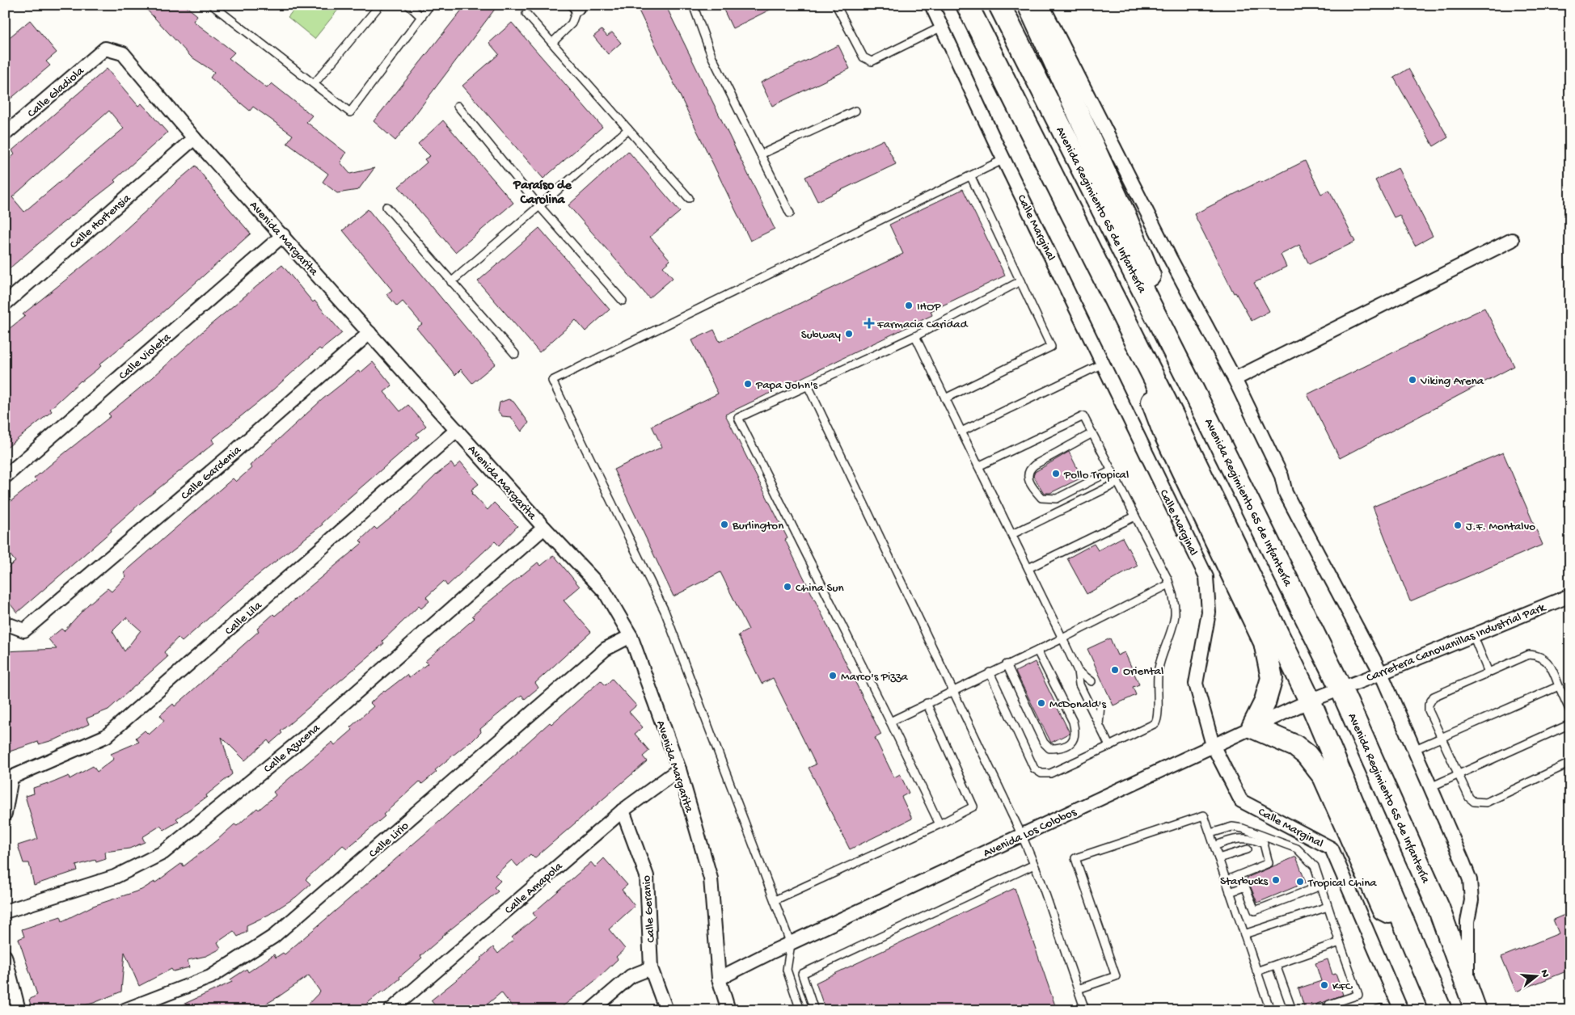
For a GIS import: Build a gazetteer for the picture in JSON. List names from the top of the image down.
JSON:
{
  "streets": {
    "main road": ["Avenida Regimiento 65 de Infantería"],
    "street": [
      "Calle Gladiola",
      "Calle Hortensia",
      "Calle Marginal",
      "Avenida Margarita",
      "Calle Violeta",
      "Calle Gardenia",
      "Calle Lila",
      "Carretera Canovanillas Industrial Park",
      "Calle Azucena",
      "Avenida Los Colobos",
      "Calle Lirio",
      "Calle Amapola",
      "Calle Geranio"
    ]
  },
  "crossings": [
    ["Calle Gladiola", "Avenida Margarita"],
    ["Avenida Regimiento 65 de Infantería", "Carretera Canovanillas Industrial Park"],
    ["Avenida Regimiento 65 de Infantería", "Avenida Los Colobos"],
    ["Calle Hortensia", "Avenida Margarita"],
    ["Calle Marginal", "Avenida Los Colobos"],
    ["Avenida Margarita", "Calle Violeta"],
    ["Avenida Margarita", "Calle Gardenia"],
    ["Avenida Margarita", "Calle Lila"],
    ["Avenida Margarita", "Calle Azucena"],
    ["Avenida Margarita", "Avenida Los Colobos"],
    ["Avenida Margarita", "Calle Lirio"],
    ["Avenida Margarita", "Calle Amapola"],
    ["Carretera Canovanillas Industrial Park", "Avenida Los Colobos"],
    ["Calle Amapola", "Calle Geranio"]
  ],
  "districts": ["Paraíso de Carolina"],
  "places": {
    "other": [
      "IHOP",
      "Subway",
      "Viking Arena",
      "Papa John's",
      "Pollo Tropical",
      "Burlington",
      "J.F. Montalvo",
      "China Sun",
      "Oriental",
      "Marco's Pizza",
      "McDonald's",
      "Starbucks",
      "Tropical China",
      "KFC"
    ],
    "health": ["Farmacia Caridad"]
  },
  "north": "right"
}
